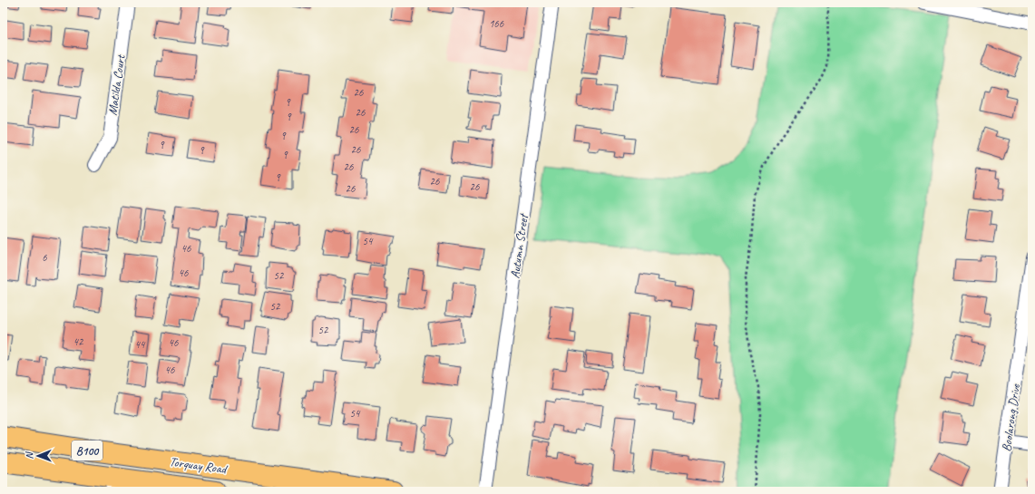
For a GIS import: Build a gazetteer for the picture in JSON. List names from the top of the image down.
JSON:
{
  "streets": {
    "main road": ["B100", "Torquay Road"],
    "street": ["Matilda Court", "Autumn Street", "Boolarong Drive"]
  },
  "house_numbers": [
    "166",
    "26",
    "9",
    "26",
    "9",
    "26",
    "9",
    "9",
    "26",
    "9",
    "9",
    "26",
    "9",
    "26",
    "26",
    "26",
    "54",
    "46",
    "6",
    "46",
    "52",
    "52",
    "52",
    "42",
    "46",
    "44",
    "46",
    "54"
  ],
  "north": "left"
}
